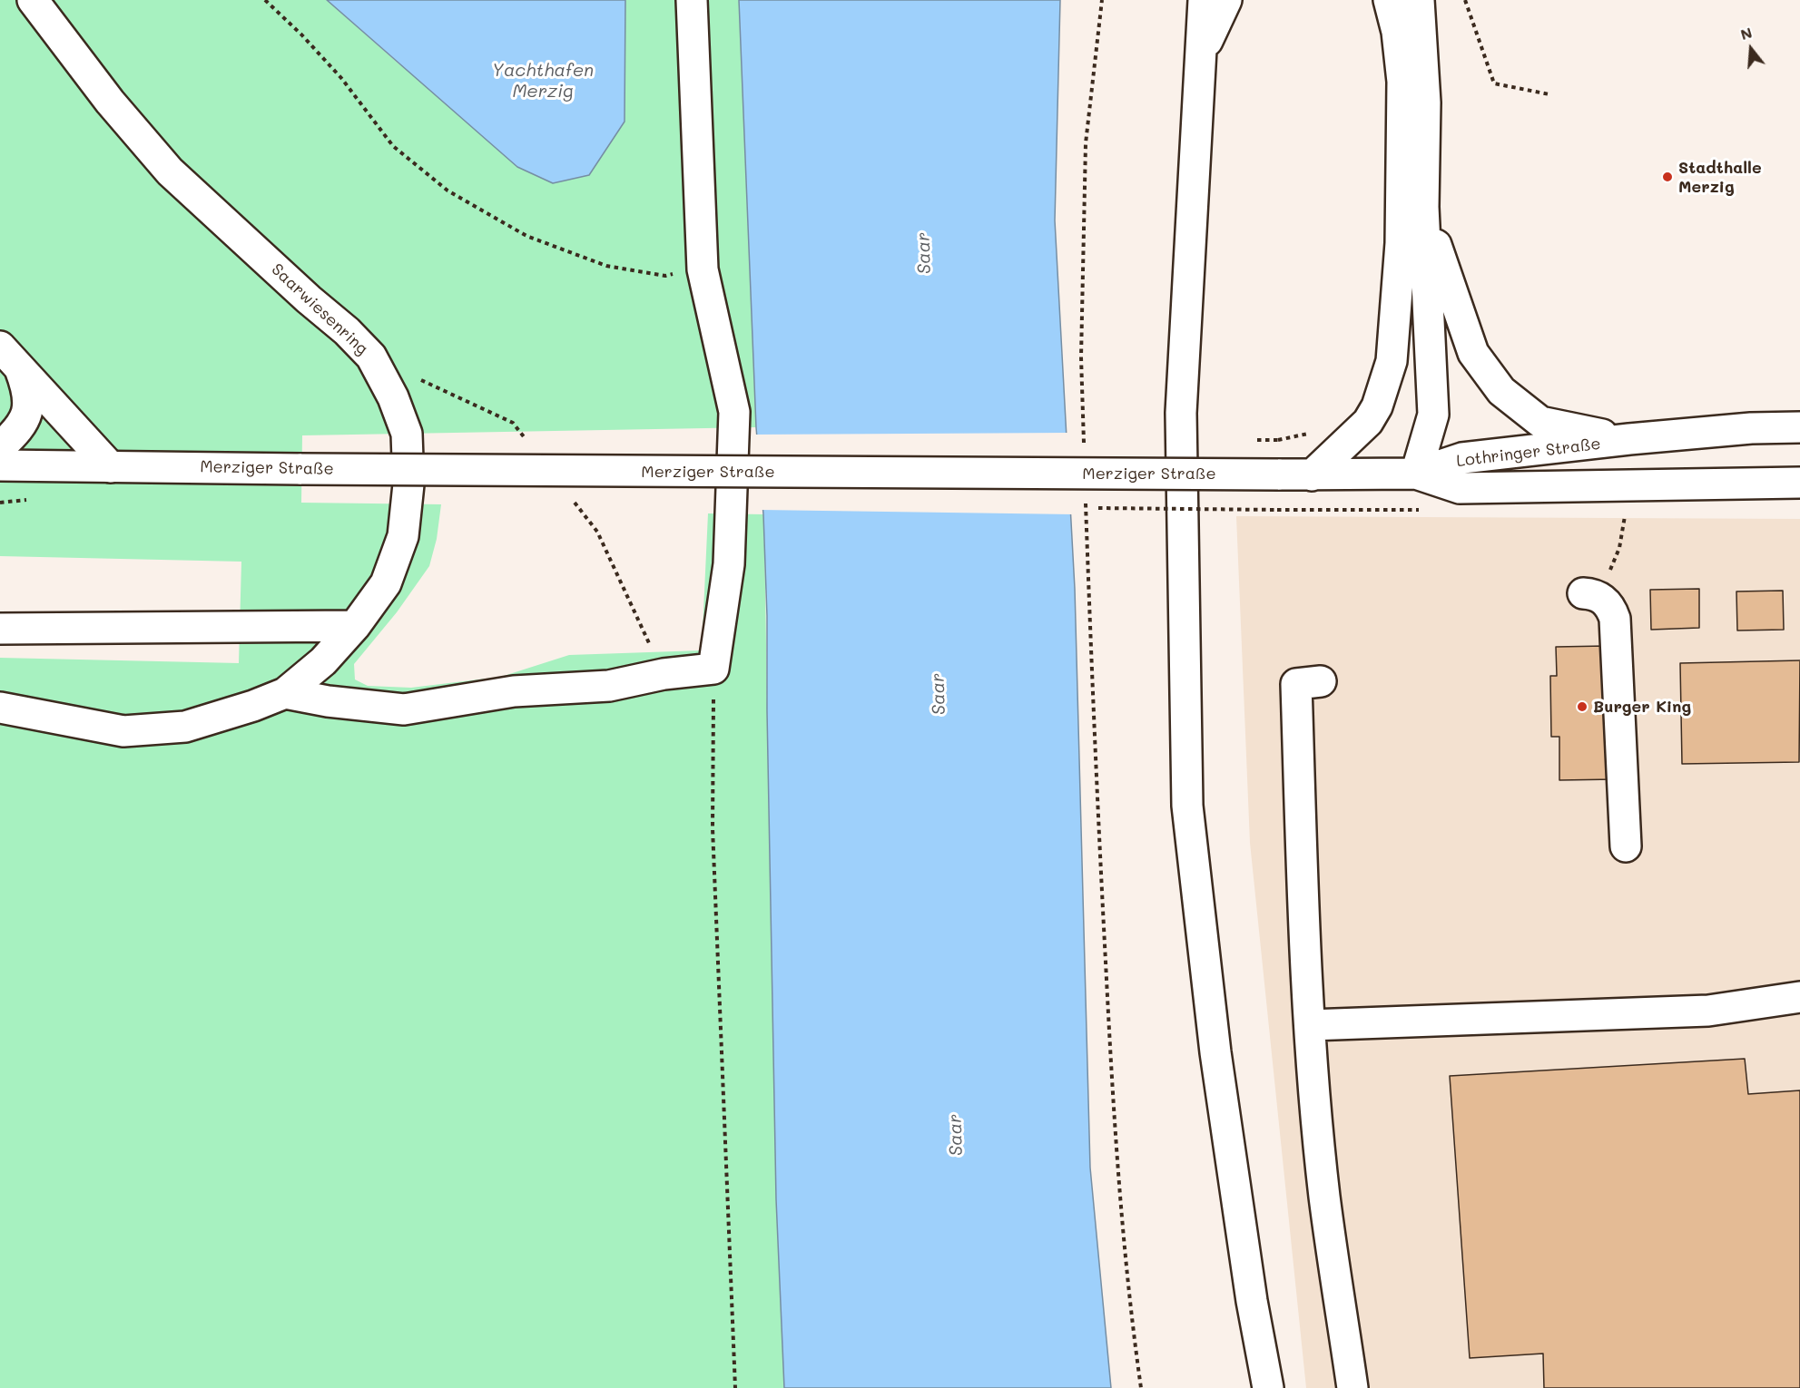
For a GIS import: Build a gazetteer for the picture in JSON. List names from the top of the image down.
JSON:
{
  "streets": {
    "main road": ["Saarwiesenring", "Lothringer Straße", "Merziger Straße"]
  },
  "crossings": [
    ["Lothringer Straße", "Merziger Straße"]
  ],
  "water": ["Yachthafen Merzig", "Saar"],
  "places": ["Stadthalle Merzig", "Burger King"],
  "north": "top"
}
